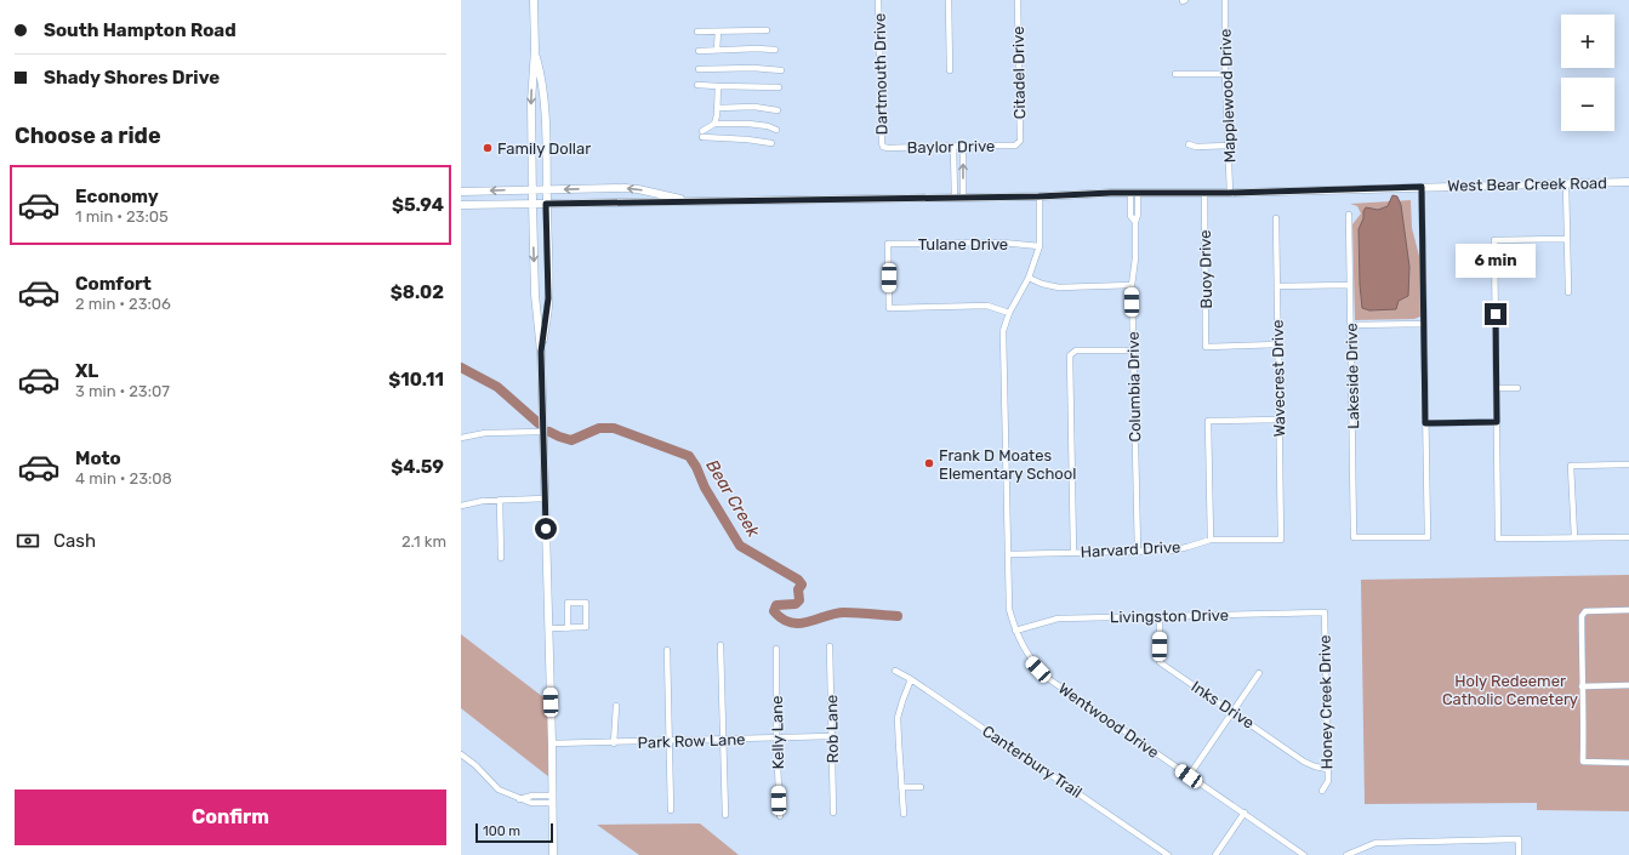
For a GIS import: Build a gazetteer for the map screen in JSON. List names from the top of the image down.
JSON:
{
  "streets": {
    "main road": ["West Bear Creek Road"],
    "street": [
      "Citadel Drive",
      "Dartmouth Drive",
      "Mapplewood Drive",
      "Baylor Drive",
      "Tulane Drive",
      "Buoy Drive",
      "Lakeside Drive",
      "Wavecrest Drive",
      "Columbia Drive",
      "Harvard Drive",
      "Livingston Drive",
      "Honey Creek Drive",
      "Inks Drive",
      "Wentwood Drive",
      "Rob Lane",
      "Kelly Lane",
      "Park Row Lane",
      "Canterbury Trail"
    ]
  },
  "crossings": [
    ["Citadel Drive", "Baylor Drive"],
    ["Dartmouth Drive", "Baylor Drive"],
    ["Mapplewood Drive", "West Bear Creek Road"],
    ["West Bear Creek Road", "Buoy Drive"],
    ["West Bear Creek Road", "Columbia Drive"],
    ["Tulane Drive", "Wentwood Drive"],
    ["Buoy Drive", "Wavecrest Drive"],
    ["Wavecrest Drive", "Harvard Drive"],
    ["Columbia Drive", "Harvard Drive"],
    ["Harvard Drive", "Wentwood Drive"],
    ["Livingston Drive", "Honey Creek Drive"],
    ["Livingston Drive", "Inks Drive"],
    ["Livingston Drive", "Wentwood Drive"],
    ["Honey Creek Drive", "Inks Drive"],
    ["Rob Lane", "Park Row Lane"],
    ["Kelly Lane", "Park Row Lane"]
  ],
  "water": ["Bear Creek"],
  "parks": ["Holy Redeemer Catholic Cemetery"],
  "places": ["Family Dollar", "Frank D Moates Elementary School"],
  "scale_bar": "100 m",
  "page": {
    "banner": ["South Hampton Road", "Shady Shores Drive"],
    "map_buttons": ["+", "−"],
    "heading": "Choose a ride",
    "list": [
      {
        "name": "Economy",
        "note": "1 min · 23:05",
        "value": "$5.94"
      },
      {
        "name": "Comfort",
        "note": "2 min · 23:06",
        "value": "$8.02"
      },
      {
        "name": "XL",
        "note": "3 min · 23:07",
        "value": "$10.11"
      },
      {
        "name": "Moto",
        "note": "4 min · 23:08",
        "value": "$4.59"
      }
    ],
    "bubble": "6 min",
    "pay": ["Cash", "2.1 km"],
    "buttons": "Confirm",
    "scale": "100 m"
  }
}
